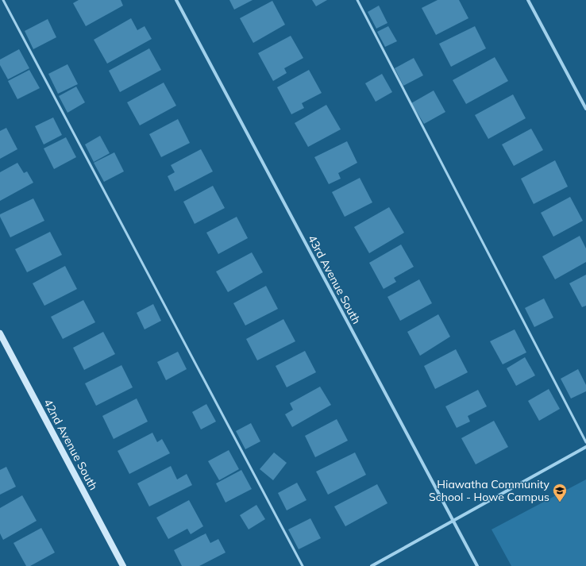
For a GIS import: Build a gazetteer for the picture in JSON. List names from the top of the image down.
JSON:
{
  "streets": {
    "street": ["43rd Avenue South", "42nd Avenue South"]
  },
  "places": {
    "school or university": ["Hiawatha Community School - Howe Campus"]
  }
}
